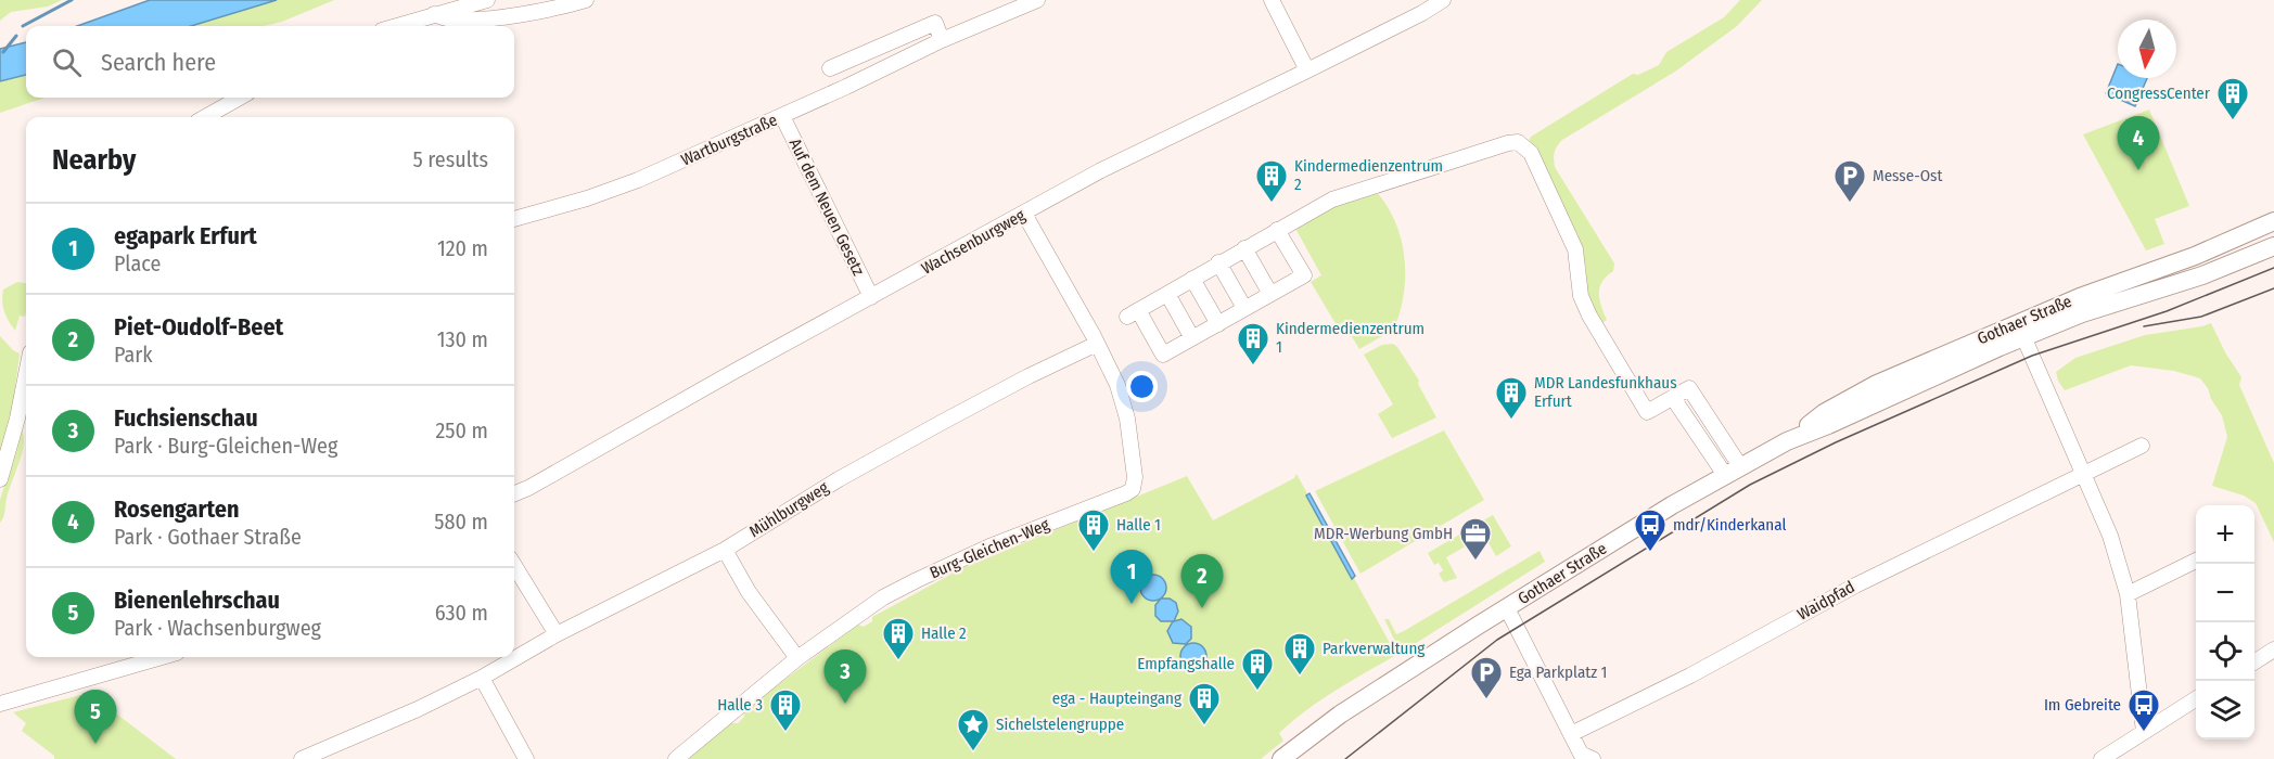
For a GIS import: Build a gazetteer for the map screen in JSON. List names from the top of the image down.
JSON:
{
  "streets": {
    "main road": ["Gothaer Straße"],
    "street": [
      "Wartburgstraße",
      "Auf dem Neuen Gesetz",
      "Wachsenburgweg",
      "Mühlburgweg",
      "Burg-Gleichen-Weg",
      "Waidpfad"
    ]
  },
  "crossings": [
    ["Wartburgstraße", "Auf dem Neuen Gesetz"],
    ["Auf dem Neuen Gesetz", "Wachsenburgweg"],
    ["Wachsenburgweg", "Burg-Gleichen-Weg"],
    ["Gothaer Straße", "Waidpfad"],
    ["Mühlburgweg", "Burg-Gleichen-Weg"]
  ],
  "places": {
    "building": [
      "CongressCenter",
      "Kindermedienzentrum 2",
      "Kindermedienzentrum 1",
      "MDR Landesfunkhaus Erfurt",
      "Halle 1",
      "Halle 2",
      "Parkverwaltung",
      "Empfangshalle",
      "ega - Haupteingang",
      "Halle 3"
    ],
    "parking": ["Messe-Ost", "Ega Parkplatz 1"],
    "bus stop": ["mdr/Kinderkanal", "Im Gebreite"],
    "office": ["MDR-Werbung GmbH"],
    "place": ["Sichelstelengruppe"]
  },
  "north": "bottom",
  "page": {
    "search": "Search here",
    "pins": [
      "4",
      "1",
      "2",
      "3",
      "5"
    ],
    "heading": ["Nearby", "5 results"],
    "list": [
      {
        "mark": "1",
        "name": "egapark Erfurt",
        "note": "Place",
        "value": "120 m"
      },
      {
        "mark": "2",
        "name": "Piet-Oudolf-Beet",
        "note": "Park",
        "value": "130 m"
      },
      {
        "mark": "3",
        "name": "Fuchsienschau",
        "note": "Park · Burg-Gleichen-Weg",
        "value": "250 m"
      },
      {
        "mark": "4",
        "name": "Rosengarten",
        "note": "Park · Gothaer Straße",
        "value": "580 m"
      },
      {
        "mark": "5",
        "name": "Bienenlehrschau",
        "note": "Park · Wachsenburgweg",
        "value": "630 m"
      }
    ],
    "map_buttons": ["+", "−"]
  }
}
